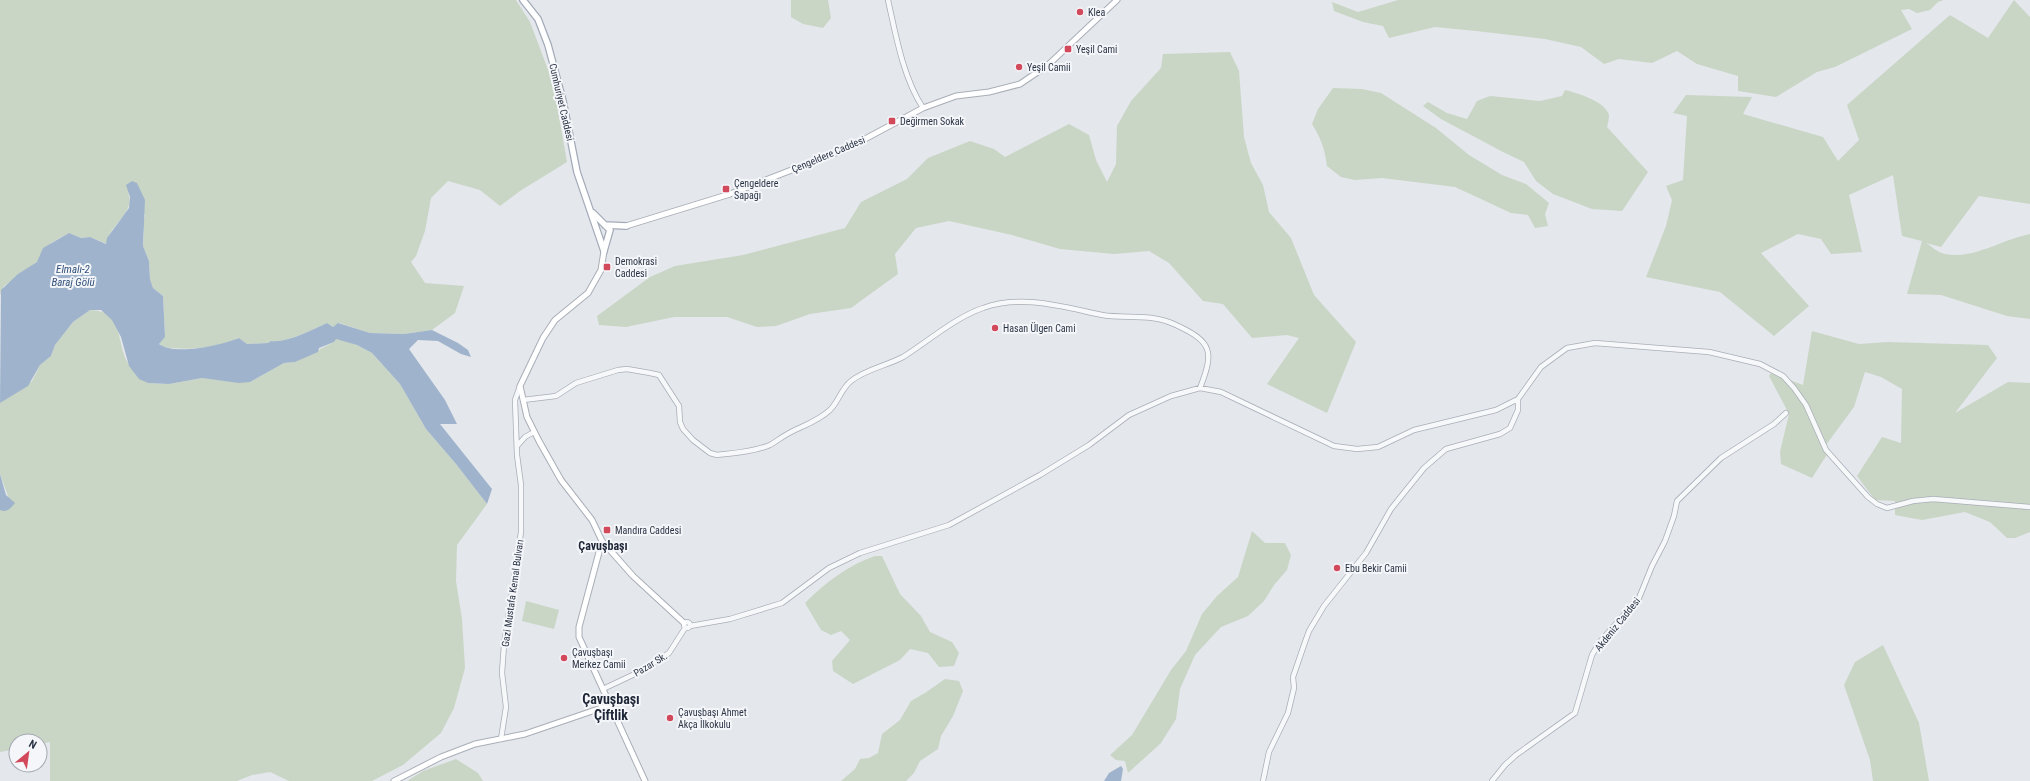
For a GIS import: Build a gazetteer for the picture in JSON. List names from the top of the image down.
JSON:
{
  "streets": {
    "main road": ["Cumhuriyet Caddesi", "Çengeldere Caddesi"],
    "street": ["Gazi Mustafa Kemal Bulvarı", "Akdeniz Caddesi", "Pazar Sk."]
  },
  "districts": ["Çavuşbaşı", "Çavuşbaşı Çiftlik"],
  "water": ["Elmalı-2 Baraj Gölü"],
  "places": {
    "other": [
      "Klea",
      "Yeşil Camii",
      "Hasan Ülgen Cami",
      "Ebu Bekir Camii",
      "Çavuşbaşı Merkez Camii",
      "Çavuşbaşı Ahmet Akça İlkokulu"
    ],
    "transit": [
      "Yeşil Cami",
      "Değirmen Sokak",
      "Çengeldere Sapağı",
      "Demokrasi Caddesi",
      "Mandıra Caddesi"
    ]
  },
  "north": "top right"
}
